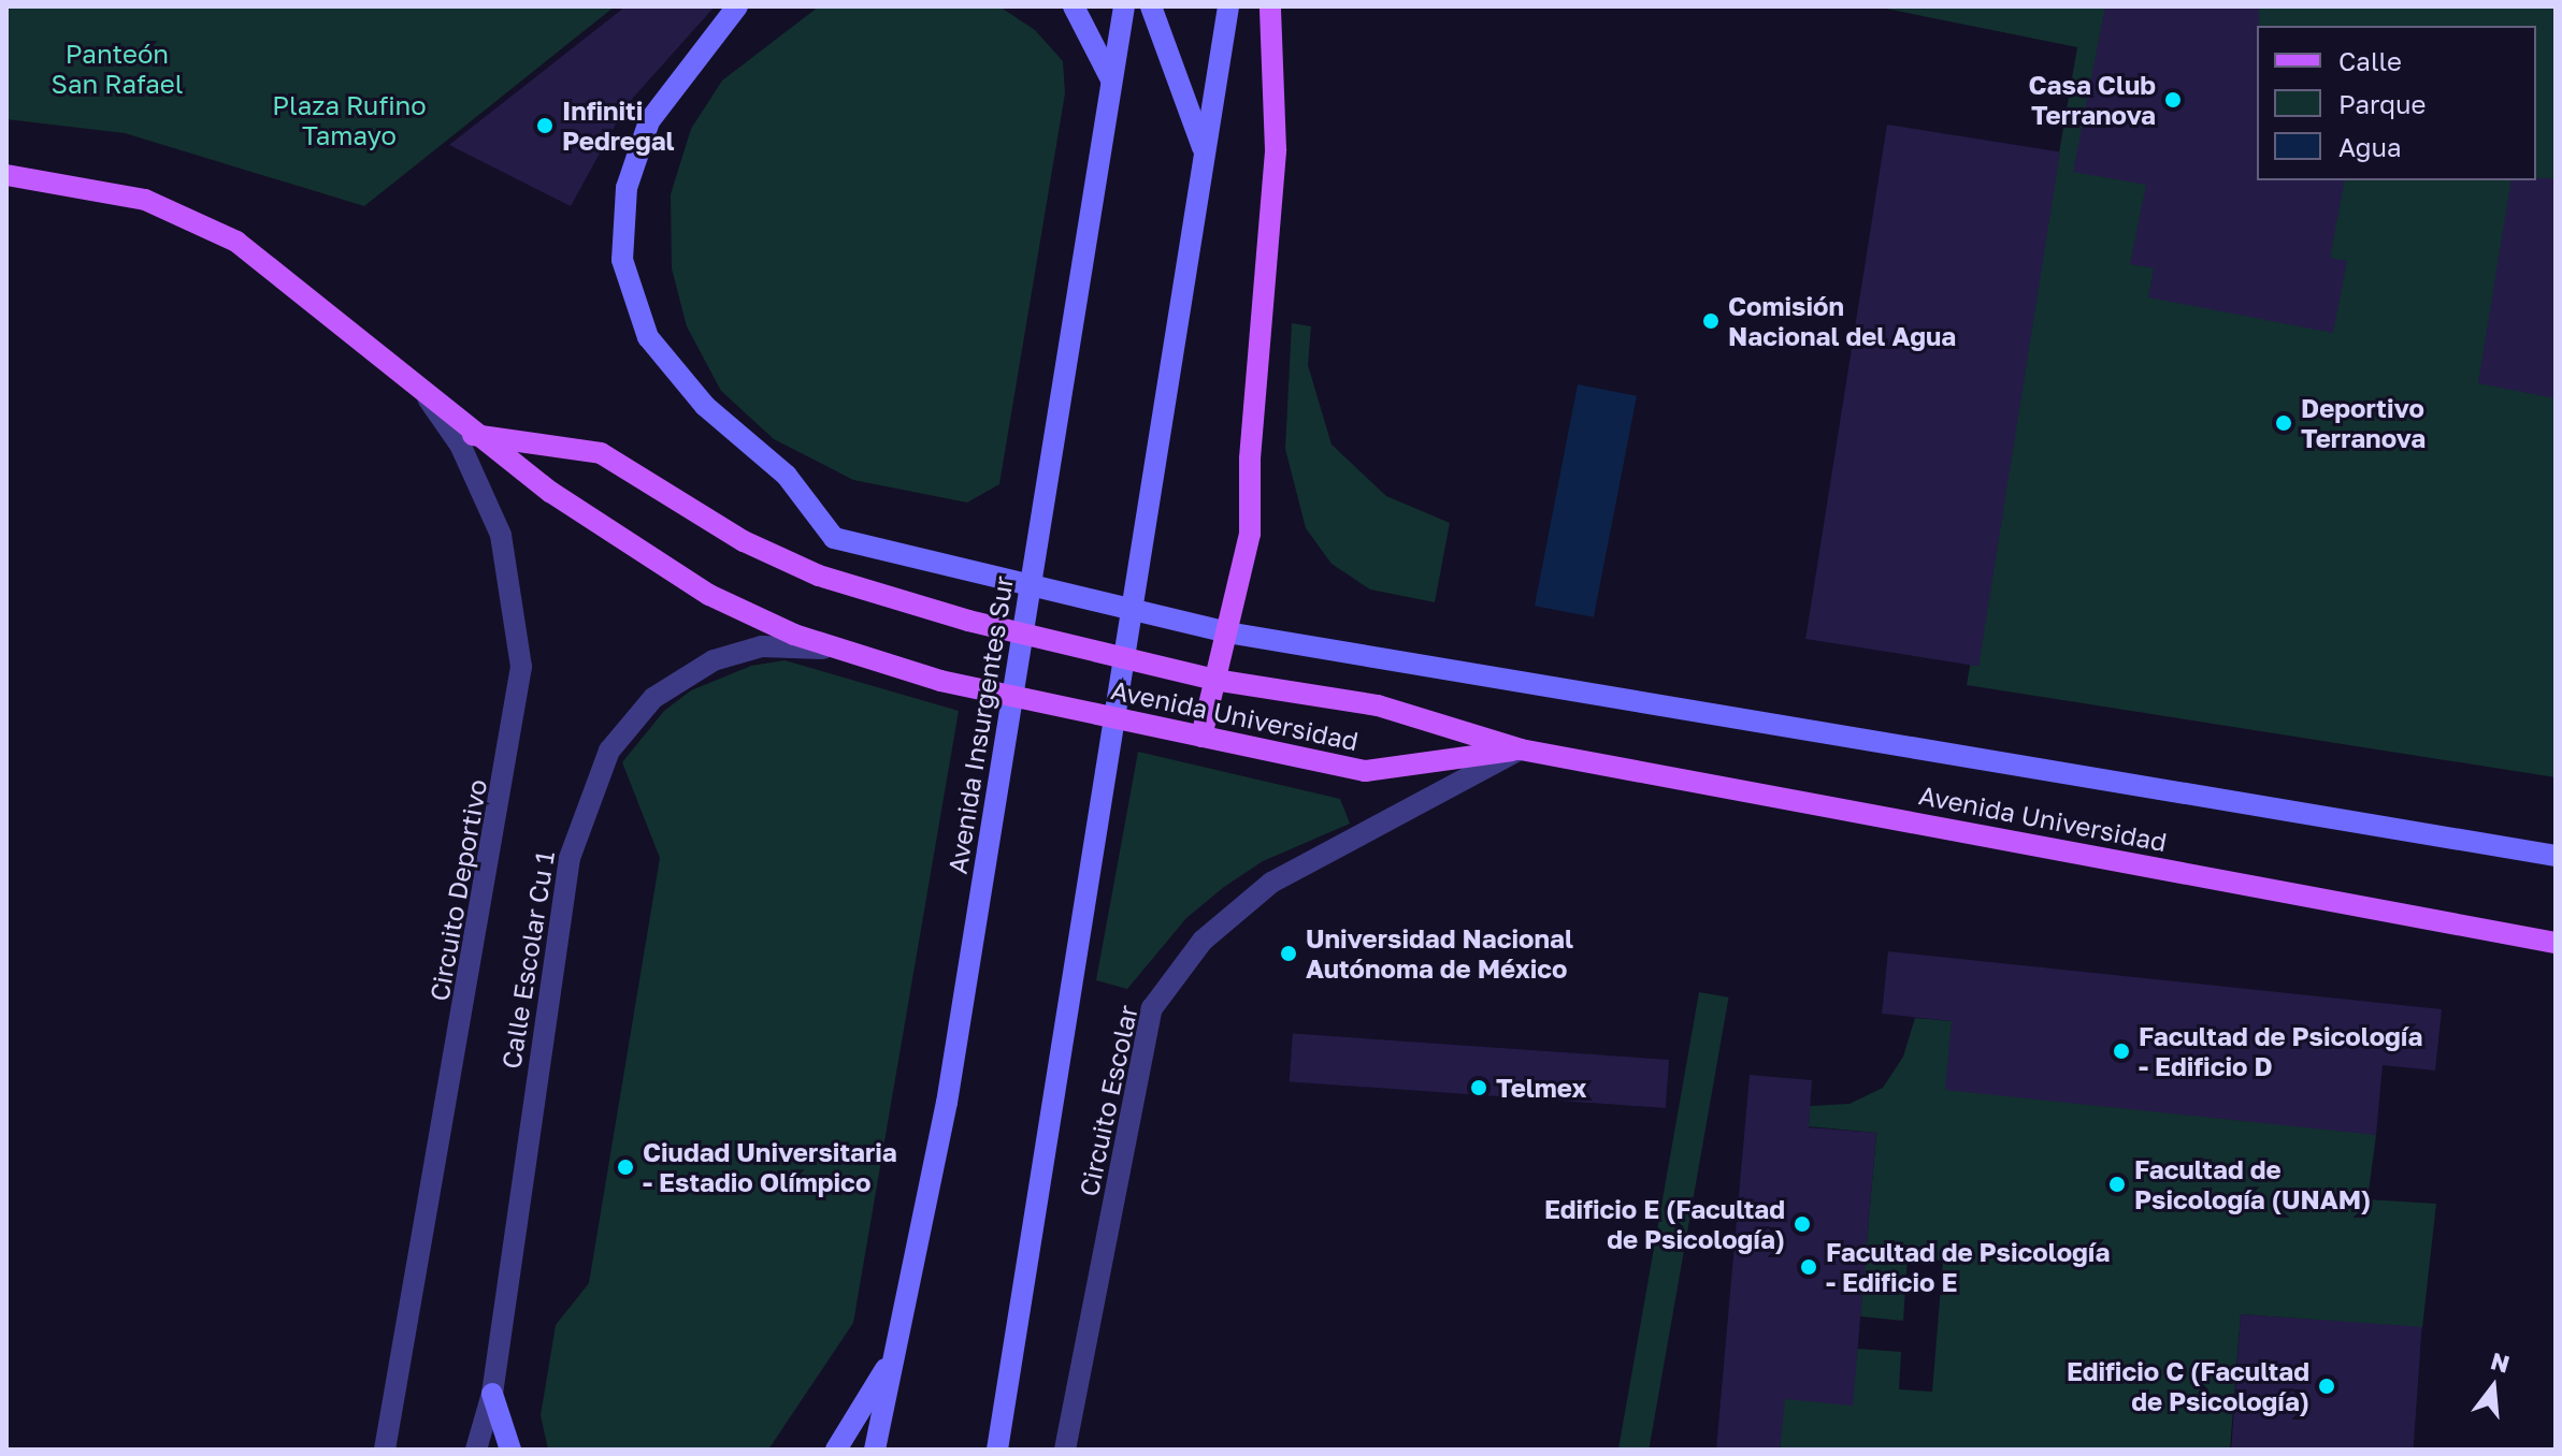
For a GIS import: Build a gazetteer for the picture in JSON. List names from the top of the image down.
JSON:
{
  "streets": {
    "main road": ["Avenida Universidad", "Avenida Insurgentes Sur"],
    "street": ["Circuito Deportivo", "Calle Escolar Cu 1", "Circuito Escolar"]
  },
  "crossings": [
    ["Avenida Universidad", "Circuito Deportivo"],
    ["Avenida Universidad", "Calle Escolar Cu 1"],
    ["Avenida Universidad", "Circuito Escolar"]
  ],
  "parks": ["Panteón San Rafael", "Plaza Rufino Tamayo"],
  "places": [
    "Casa Club Terranova",
    "Infiniti Pedregal",
    "Comisión Nacional del Agua",
    "Deportivo Terranova",
    "Universidad Nacional Autónoma de México",
    "Facultad de Psicología - Edificio D",
    "Telmex",
    "Ciudad Universitaria - Estadio Olímpico",
    "Facultad de Psicología (UNAM)",
    "Edificio E (Facultad de Psicología)",
    "Facultad de Psicología - Edificio E",
    "Edificio C (Facultad de Psicología)"
  ],
  "legend": ["Calle", "Parque", "Agua"],
  "north": "top"
}
